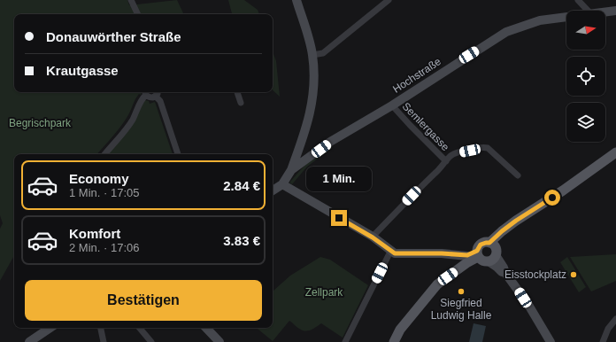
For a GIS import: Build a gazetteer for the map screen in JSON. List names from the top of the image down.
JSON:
{
  "streets": {
    "main road": ["Hochstraße"],
    "street": ["Semlergasse"]
  },
  "crossings": [
    ["Hochstraße", "Semlergasse"]
  ],
  "parks": ["Begrischpark", "Zellpark"],
  "places": ["Eisstockplatz", "Siegfried Ludwig Halle"],
  "north": "right",
  "page": {
    "banner": ["Donauwörther Straße", "Krautgasse"],
    "list": [
      {
        "name": "Economy",
        "note": "1 Min. · 17:05",
        "value": "2.84 €"
      },
      {
        "name": "Komfort",
        "note": "2 Min. · 17:06",
        "value": "3.83 €"
      }
    ],
    "bubble": "1 Min.",
    "buttons": "Bestätigen"
  }
}
